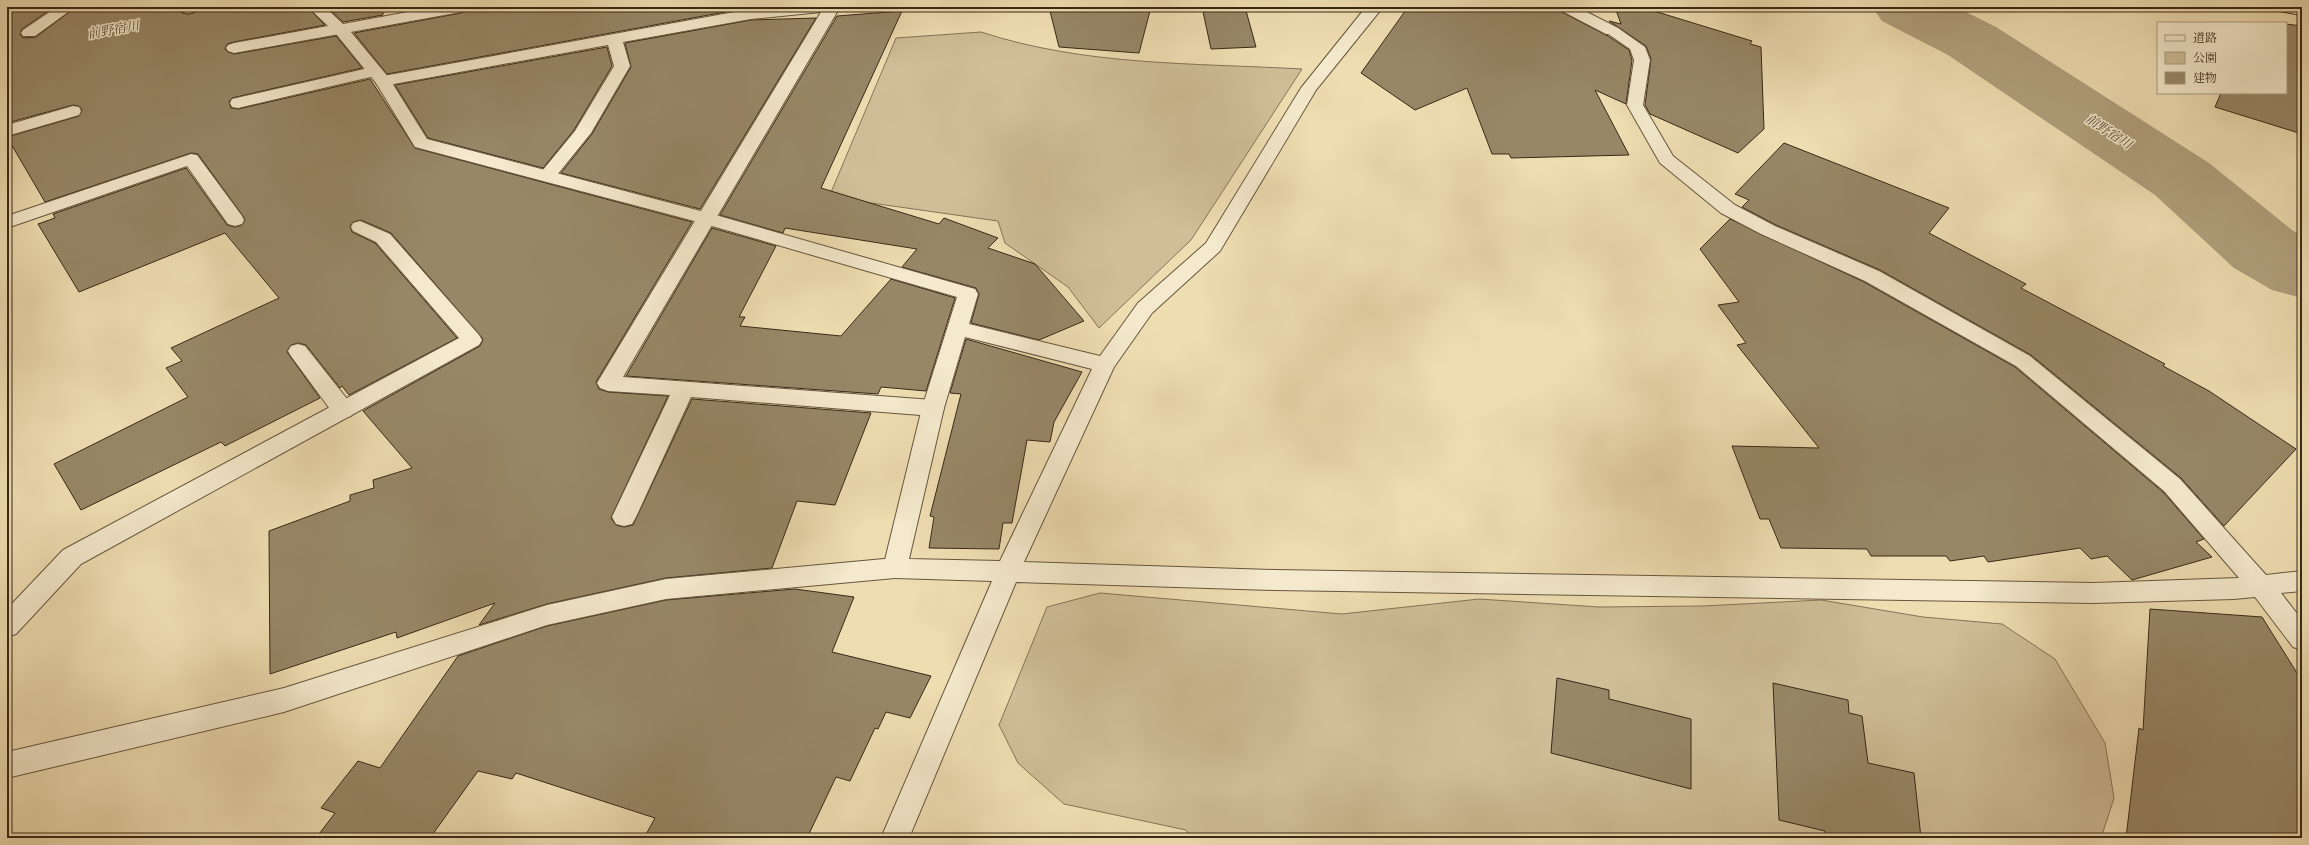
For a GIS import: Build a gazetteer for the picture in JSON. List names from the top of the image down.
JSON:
{
  "water": ["前野宿川"],
  "legend": ["道路", "公園", "建物"]
}
